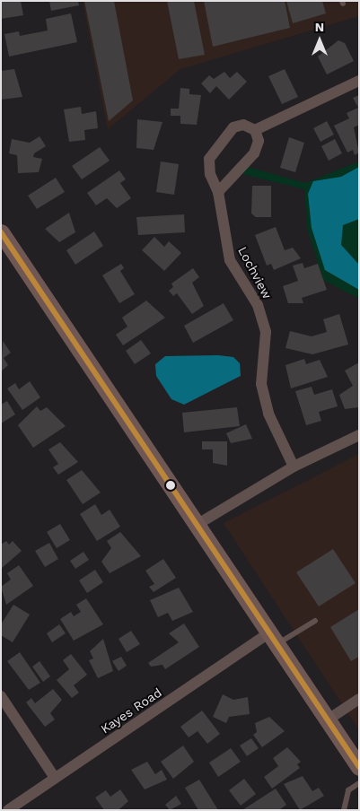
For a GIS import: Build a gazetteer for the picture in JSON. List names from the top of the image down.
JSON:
{
  "streets": {
    "street": ["Lochview", "Kayes Road"]
  },
  "north": "top"
}
